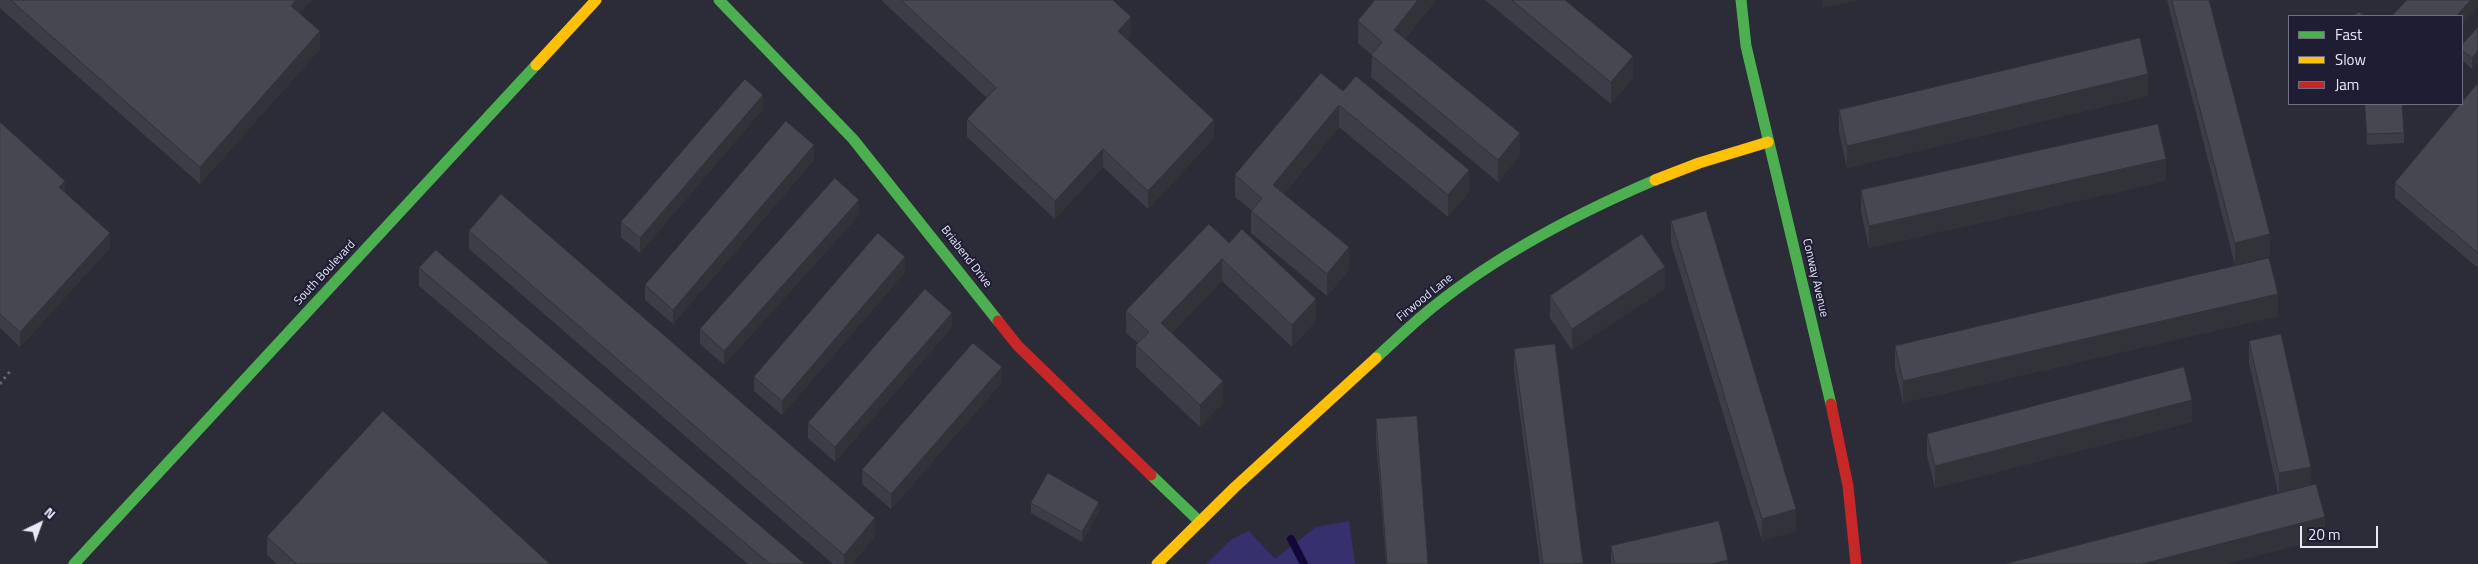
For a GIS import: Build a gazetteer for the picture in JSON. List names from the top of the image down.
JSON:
{
  "streets": {
    "street": [
      "Briabend Drive",
      "South Boulevard",
      "Conway Avenue",
      "Firwood Lane"
    ]
  },
  "crossings": [
    ["Briabend Drive", "Firwood Lane"],
    ["Conway Avenue", "Firwood Lane"]
  ],
  "legend": ["Fast", "Slow", "Jam"],
  "scale_bar": "20 m",
  "north": "top right"
}
